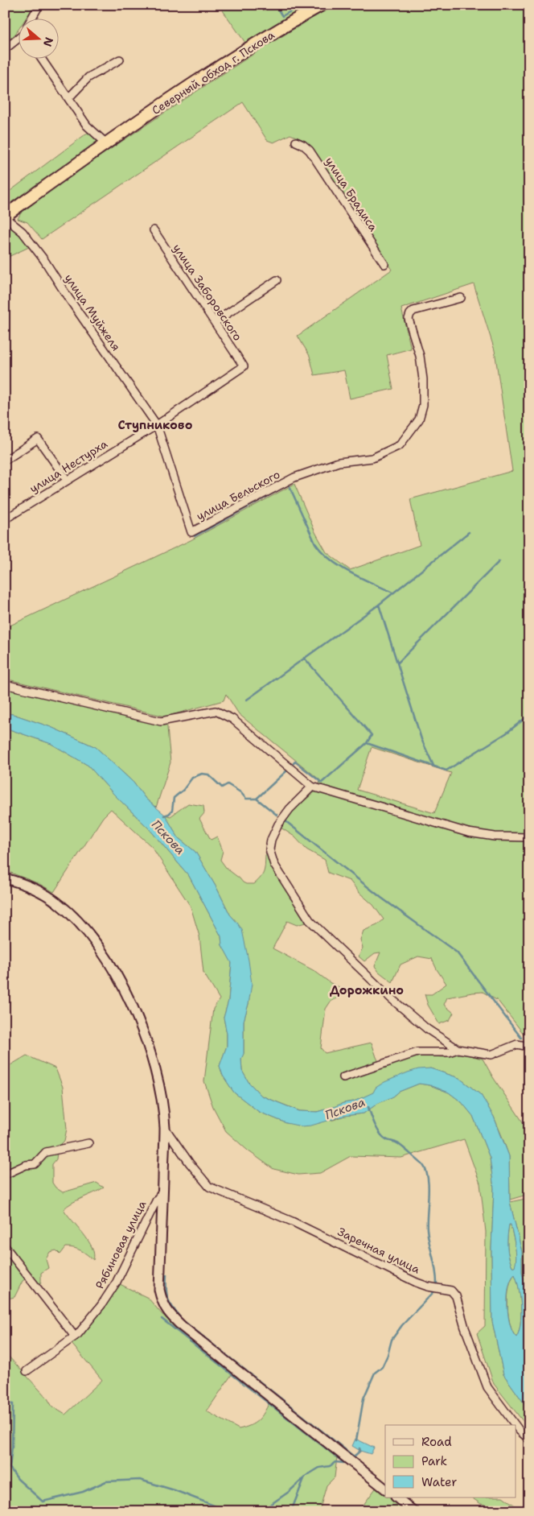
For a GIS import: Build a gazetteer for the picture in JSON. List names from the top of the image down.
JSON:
{
  "streets": {
    "highway": ["Северный обход г. Пскова"],
    "street": [
      "улица Брадиса",
      "улица Заборовского",
      "улица Муйжеля",
      "улица Нестурха",
      "улица Бельского",
      "Рябиновая улица",
      "Заречная улица"
    ]
  },
  "crossings": [
    ["Северный обход г. Пскова", "улица Муйжеля"],
    ["улица Заборовского", "улица Нестурха"],
    ["улица Муйжеля", "улица Нестурха"],
    ["улица Муйжеля", "улица Бельского"],
    ["улица Нестурха", "улица Бельского"],
    ["Рябиновая улица", "Заречная улица"]
  ],
  "districts": ["Ступниково", "Дорожкино"],
  "water": ["Пскова"],
  "legend": ["Road", "Park", "Water"],
  "north": "right"
}
